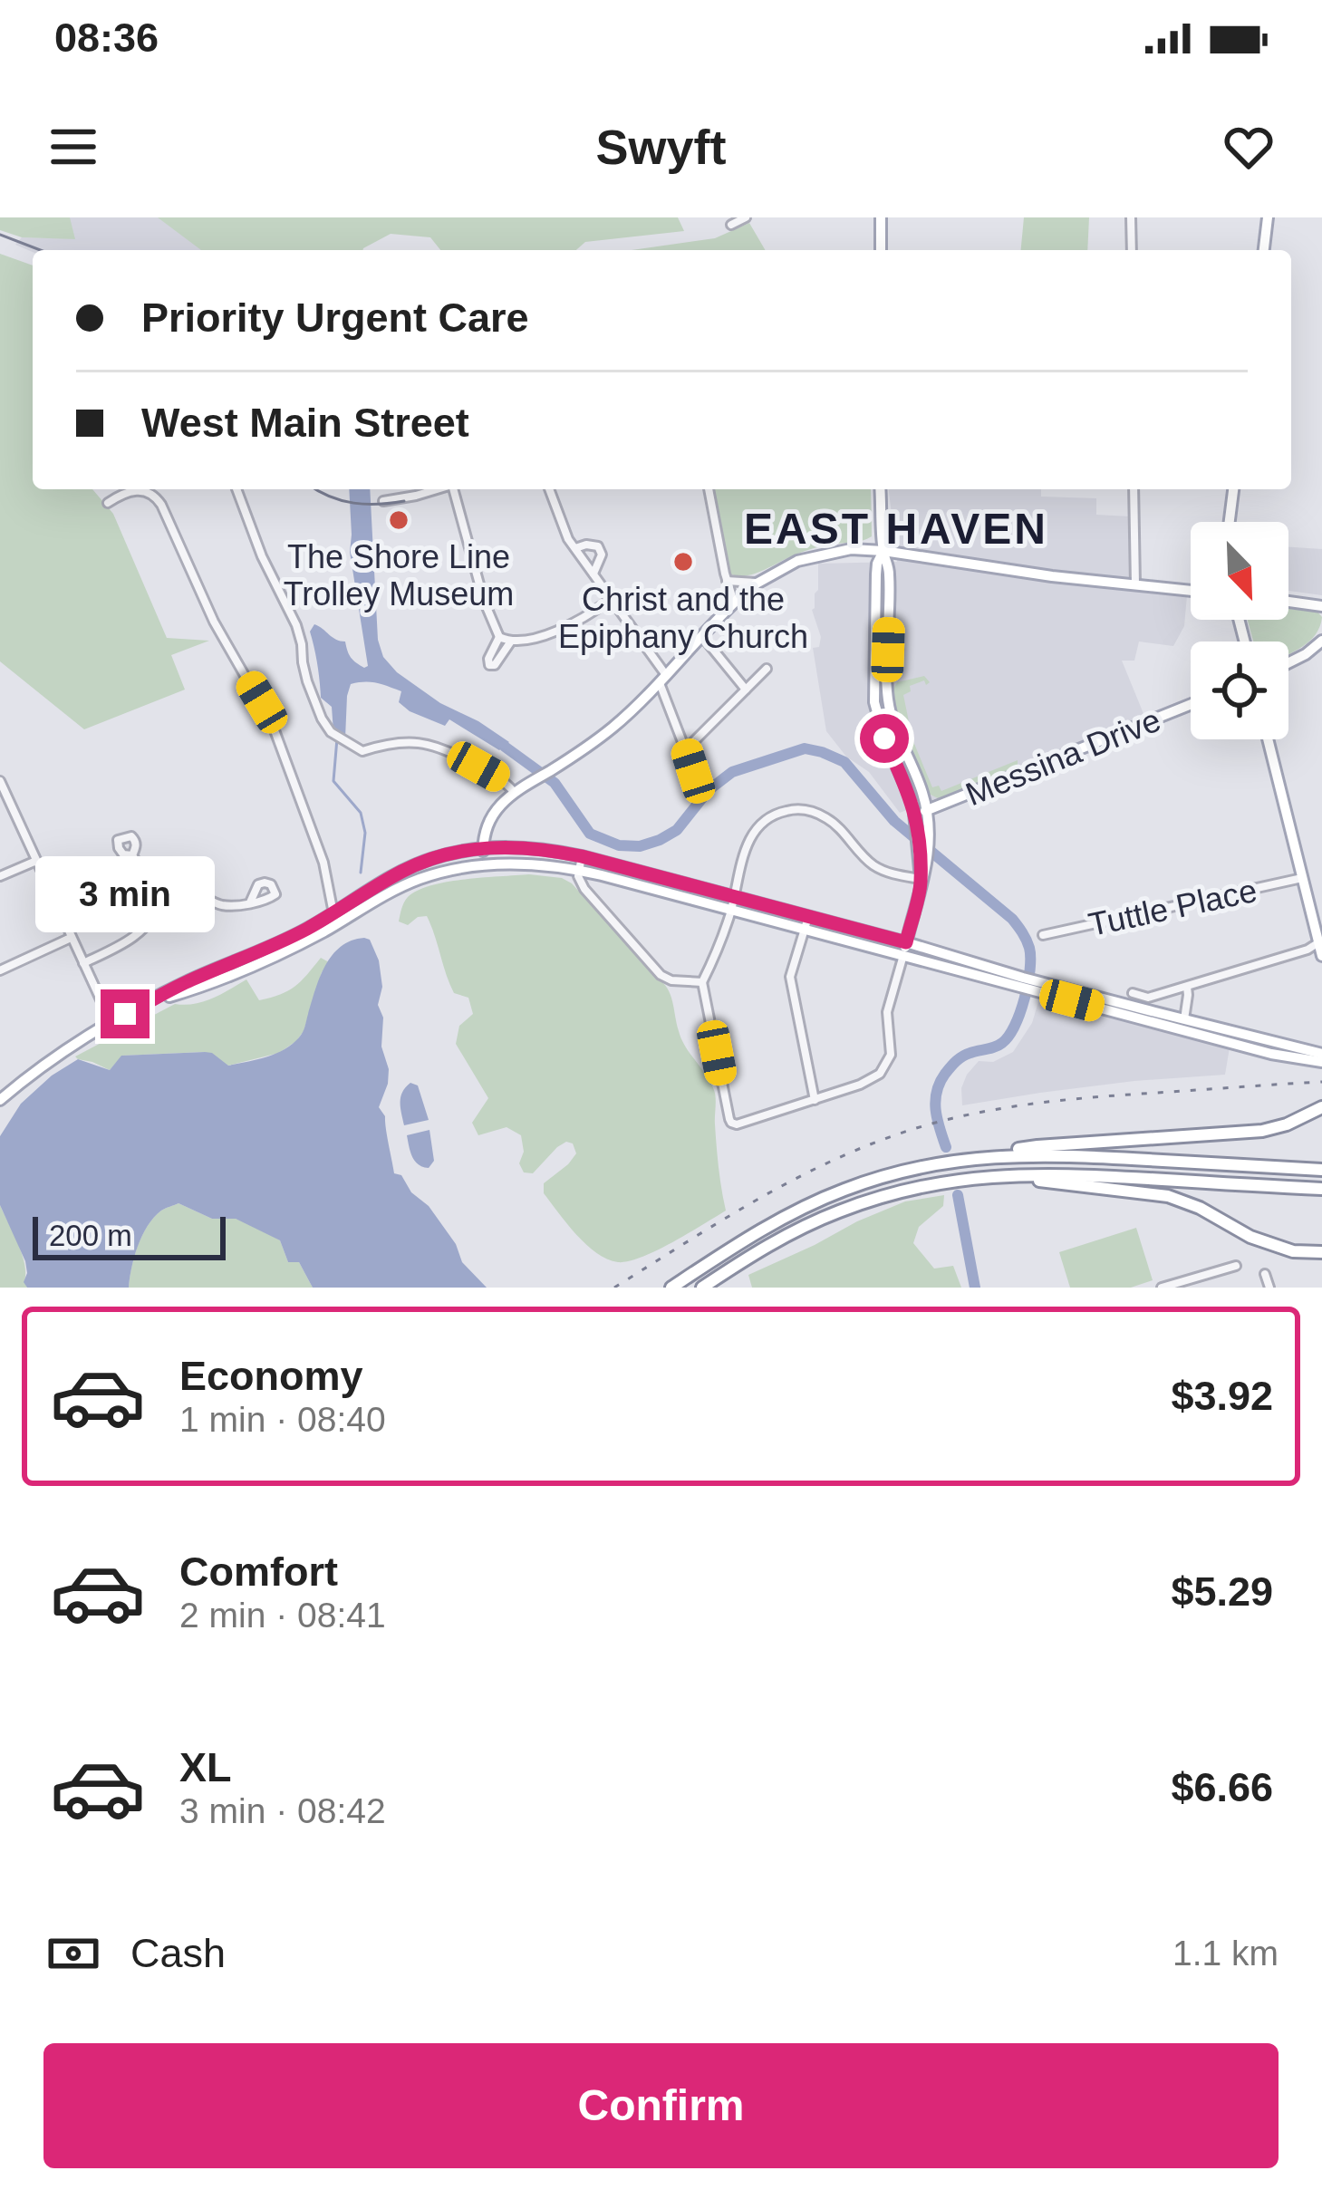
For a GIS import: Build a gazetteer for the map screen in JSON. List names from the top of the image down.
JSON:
{
  "streets": {
    "main road": ["Messina Drive"],
    "street": ["Tuttle Place"]
  },
  "districts": ["EAST HAVEN"],
  "places": ["The Shore Line Trolley Museum", "Christ and the Epiphany Church"],
  "scale_bar": "200 m",
  "north": "bottom right",
  "page": {
    "status": "08:36",
    "header": "Swyft",
    "banner": ["Priority Urgent Care", "West Main Street"],
    "bubble": "3 min",
    "scale": "200 m",
    "list": [
      {
        "name": "Economy",
        "note": "1 min · 08:40",
        "value": "$3.92"
      },
      {
        "name": "Comfort",
        "note": "2 min · 08:41",
        "value": "$5.29"
      },
      {
        "name": "XL",
        "note": "3 min · 08:42",
        "value": "$6.66"
      }
    ],
    "pay": ["Cash", "1.1 km"],
    "buttons": "Confirm"
  }
}
